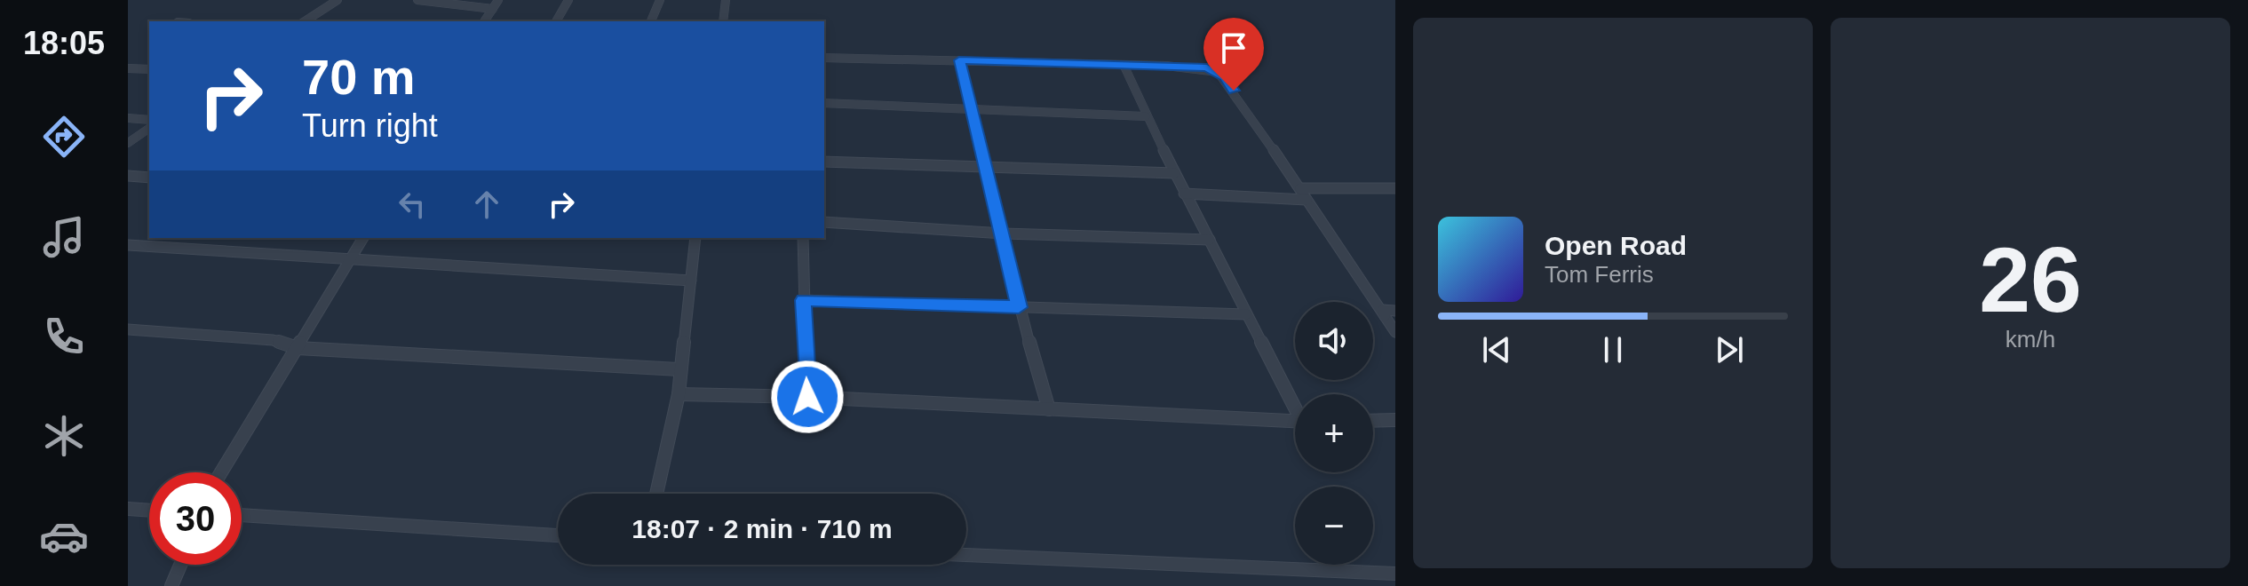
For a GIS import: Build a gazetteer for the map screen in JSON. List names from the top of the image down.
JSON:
{
  "page": {
    "tabs": "18:05",
    "tile": ["26", "km/h"],
    "turn": ["70 m", "Turn right"],
    "song": ["Open Road", "Tom Ferris"],
    "map_buttons": ["+", "−"],
    "limit": "30",
    "trip": "18:07 · 2 min · 710 m"
  }
}
